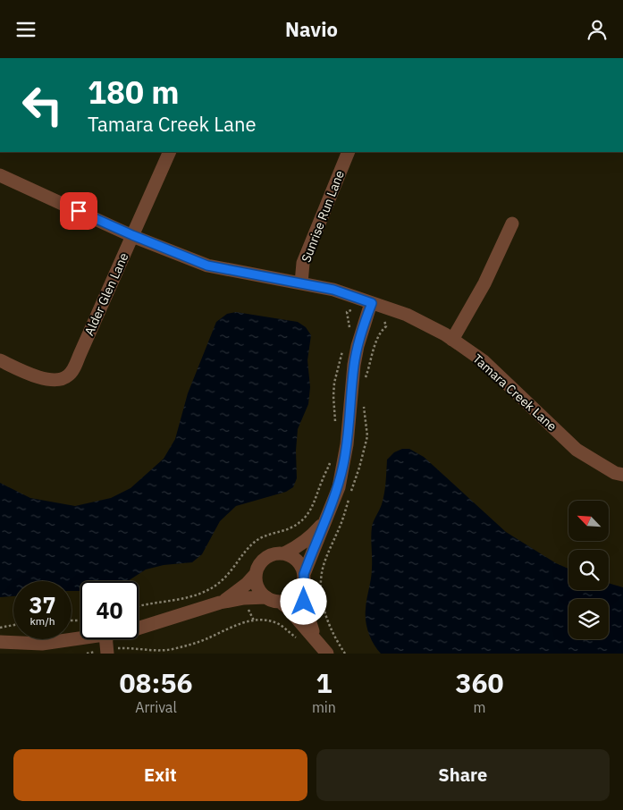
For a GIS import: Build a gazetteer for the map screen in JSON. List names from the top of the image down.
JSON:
{
  "streets": {
    "street": ["Sunrise Run Lane", "Alder Glen Lane", "Tamara Creek Lane"]
  },
  "crossings": [
    ["Sunrise Run Lane", "Tamara Creek Lane"],
    ["Alder Glen Lane", "Tamara Creek Lane"]
  ],
  "north": "top left",
  "page": {
    "header": "Navio",
    "turn": ["180 m", "Tamara Creek Lane"],
    "speed": "37 km/h",
    "limit": "40",
    "eta": [
      "08:56",
      "Arrival",
      "1",
      "min",
      "360",
      "m"
    ],
    "buttons": ["Exit", "Share"]
  }
}
